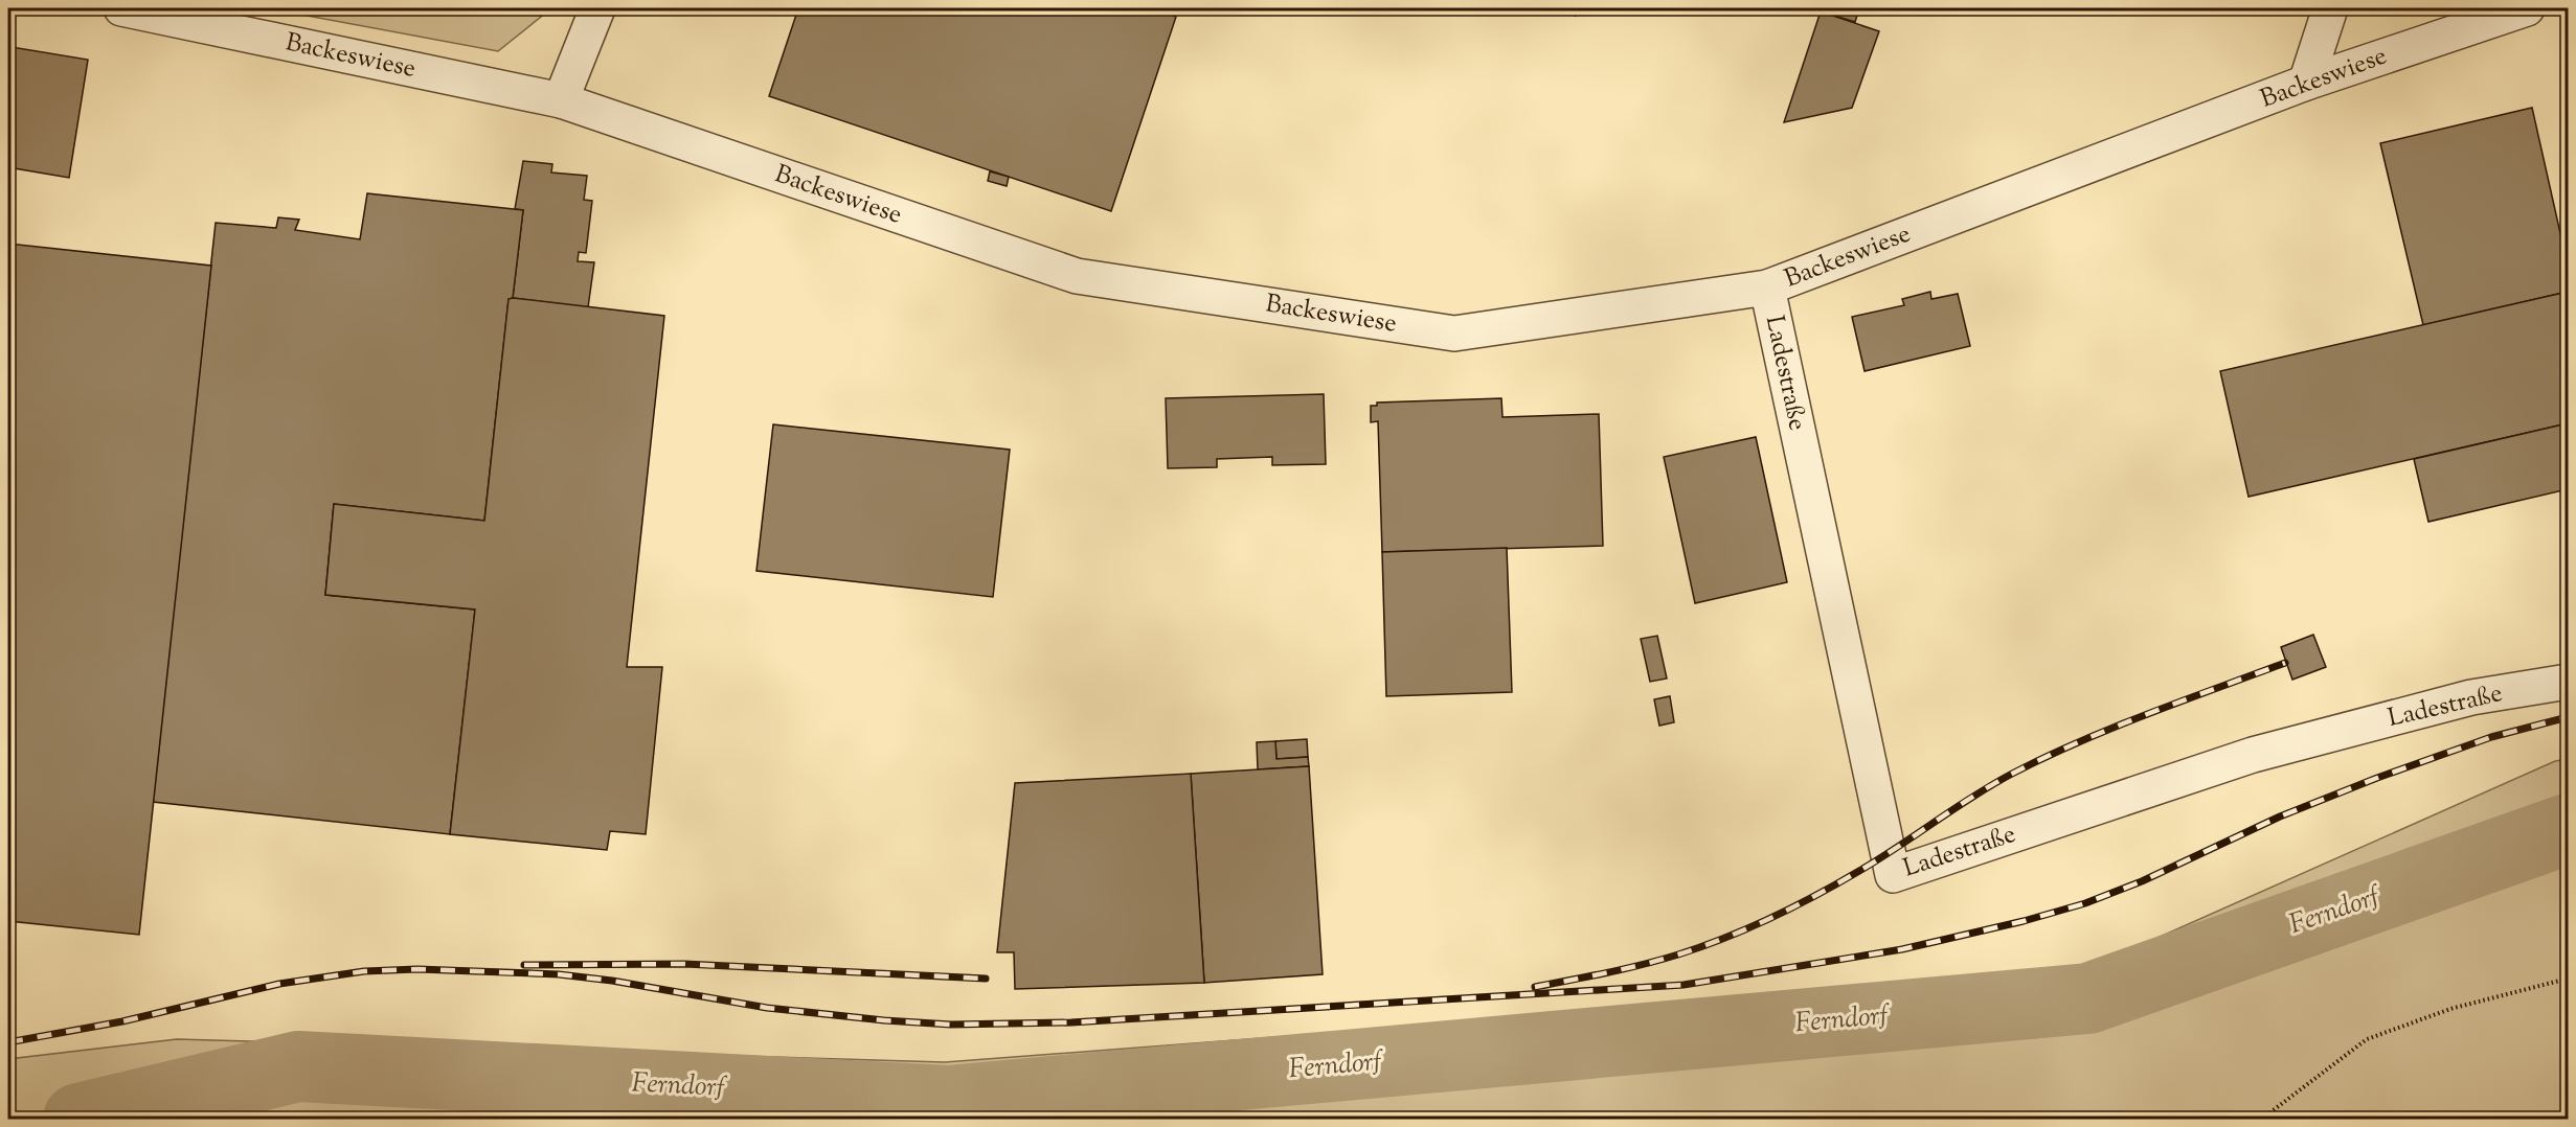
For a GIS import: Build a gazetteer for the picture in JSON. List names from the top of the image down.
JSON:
{
  "streets": {
    "street": ["Backeswiese", "Ladestraße"]
  },
  "crossings": [
    ["Backeswiese", "Ladestraße"]
  ],
  "water": ["Ferndorf"]
}
